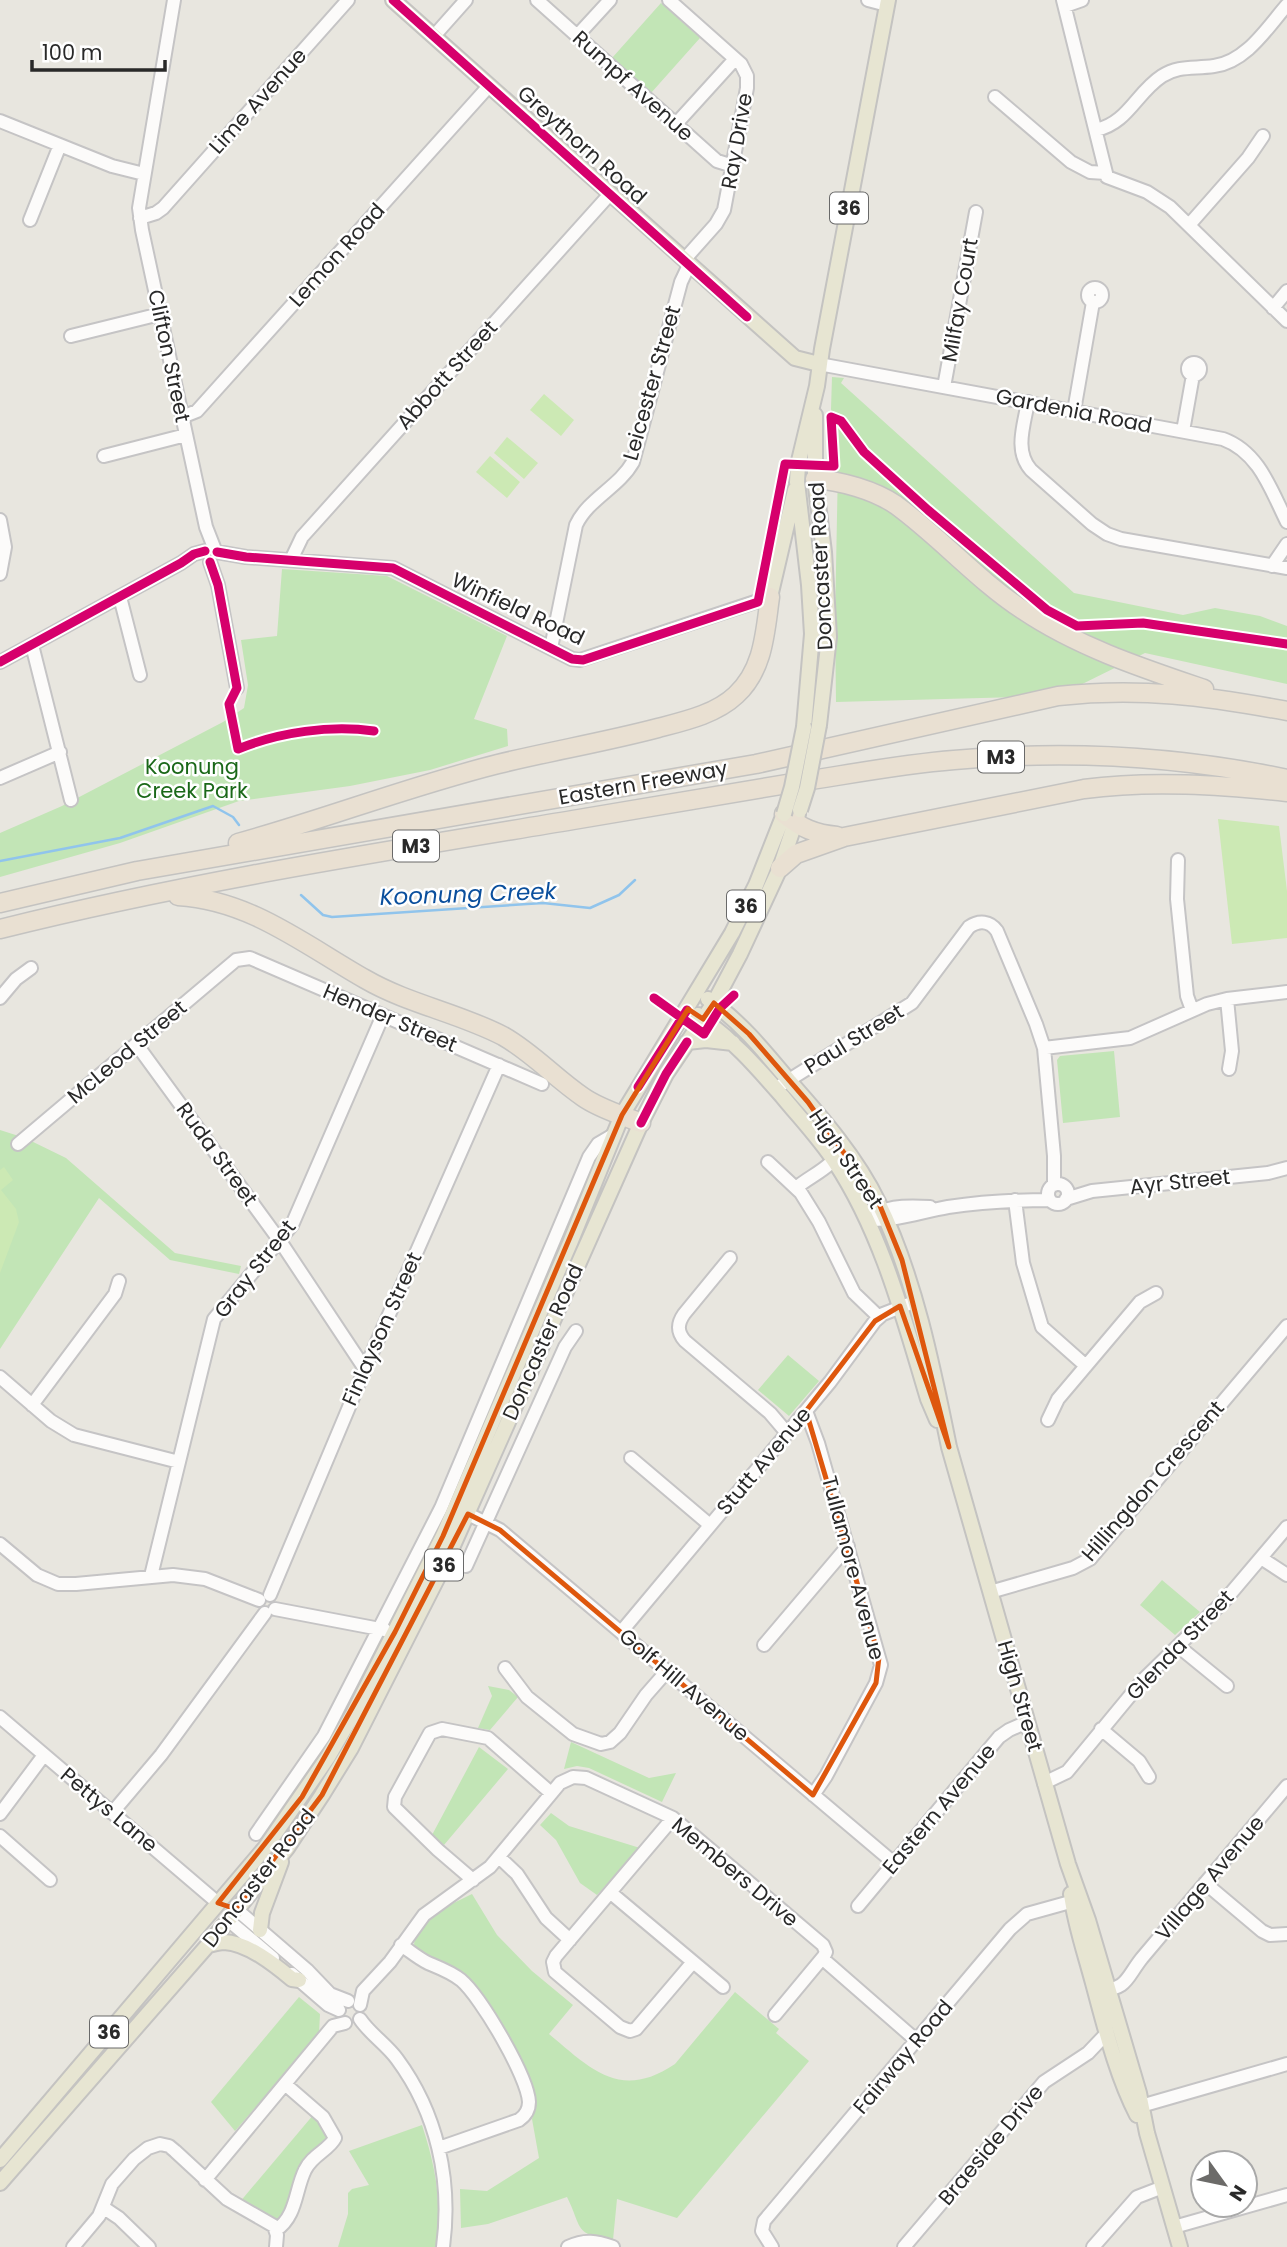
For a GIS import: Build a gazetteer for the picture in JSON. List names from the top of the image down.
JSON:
{
  "streets": {
    "highway": ["36", "M3", "Eastern Freeway"],
    "main road": ["Greythorn Road", "Doncaster Road", "High Street"],
    "street": [
      "Rumpf Avenue",
      "Lime Avenue",
      "Ray Drive",
      "Lemon Road",
      "Milfay Court",
      "Clifton Street",
      "Abbott Street",
      "Leicester Street",
      "Gardenia Road",
      "Winfield Road",
      "Hender Street",
      "Paul Street",
      "McLeod Street",
      "Ruda Street",
      "Ayr Street",
      "Gray Street",
      "Finlayson Street",
      "Stutt Avenue",
      "Hillingdon Crescent",
      "Tullamore Avenue",
      "Glenda Street",
      "Golf Hill Avenue",
      "Eastern Avenue",
      "Pettys Lane",
      "Members Drive",
      "Village Avenue",
      "Fairway Road",
      "Braeside Drive"
    ]
  },
  "crossings": [
    ["Rumpf Avenue", "Ray Drive"],
    ["Lime Avenue", "Clifton Street"],
    ["Ray Drive", "Greythorn Road"],
    ["Ray Drive", "Leicester Street"],
    ["Greythorn Road", "Lemon Road"],
    ["Greythorn Road", "Abbott Street"],
    ["Greythorn Road", "Leicester Street"],
    ["Greythorn Road", "Gardenia Road"],
    ["Greythorn Road", "Doncaster Road"],
    ["36", "Doncaster Road"],
    ["36", "Winfield Road"],
    ["36", "Eastern Freeway"],
    ["Lemon Road", "Clifton Street"],
    ["Milfay Court", "Gardenia Road"],
    ["Clifton Street", "Winfield Road"],
    ["Abbott Street", "Winfield Road"],
    ["Leicester Street", "Winfield Road"],
    ["Gardenia Road", "Doncaster Road"],
    ["Doncaster Road", "Winfield Road"],
    ["Doncaster Road", "High Street"],
    ["Doncaster Road", "Golf Hill Avenue"],
    ["Doncaster Road", "Pettys Lane"],
    ["Hender Street", "McLeod Street"],
    ["Hender Street", "Gray Street"],
    ["Hender Street", "Finlayson Street"],
    ["Paul Street", "High Street"],
    ["McLeod Street", "Ruda Street"],
    ["Ruda Street", "Gray Street"],
    ["Ruda Street", "Finlayson Street"],
    ["High Street", "Ayr Street"],
    ["High Street", "Stutt Avenue"],
    ["High Street", "Hillingdon Crescent"],
    ["High Street", "Glenda Street"],
    ["High Street", "Eastern Avenue"],
    ["High Street", "Village Avenue"],
    ["High Street", "Fairway Road"],
    ["High Street", "Braeside Drive"],
    ["Stutt Avenue", "Tullamore Avenue"],
    ["Stutt Avenue", "Golf Hill Avenue"],
    ["Tullamore Avenue", "Golf Hill Avenue"],
    ["Golf Hill Avenue", "Eastern Avenue"],
    ["Members Drive", "Fairway Road"]
  ],
  "water": ["Koonung Creek"],
  "parks": ["Koonung Creek Park"],
  "scale_bar": "100 m",
  "north": "bottom right"
}
